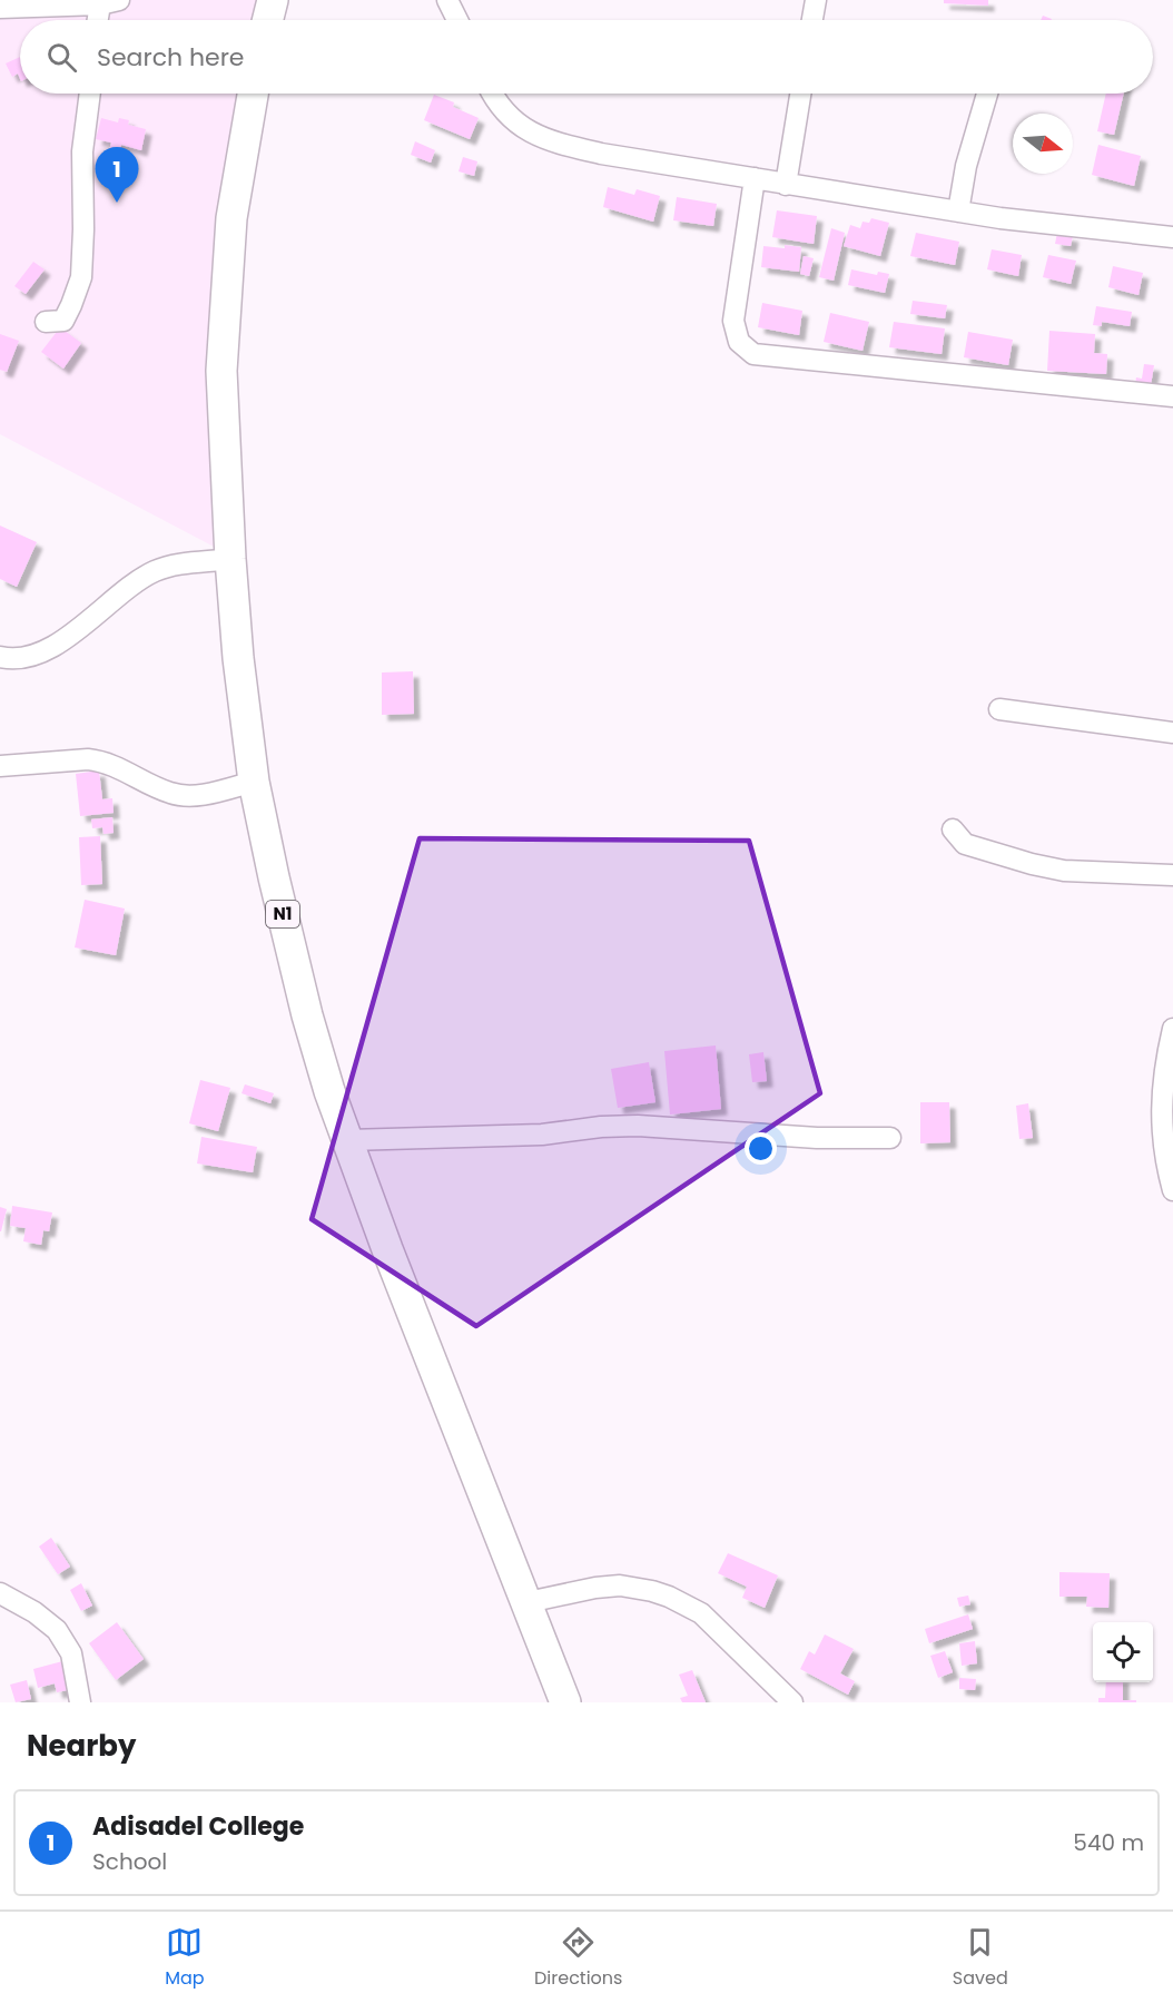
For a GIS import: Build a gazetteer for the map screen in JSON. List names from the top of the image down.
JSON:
{
  "streets": {
    "highway": ["N1"]
  },
  "north": "right",
  "page": {
    "search": "Search here",
    "pins": "1",
    "heading": "Nearby",
    "list": [
      {
        "mark": "1",
        "name": "Adisadel College",
        "note": "School",
        "value": "540 m"
      }
    ],
    "nav": ["Map", "Directions", "Saved"]
  }
}
